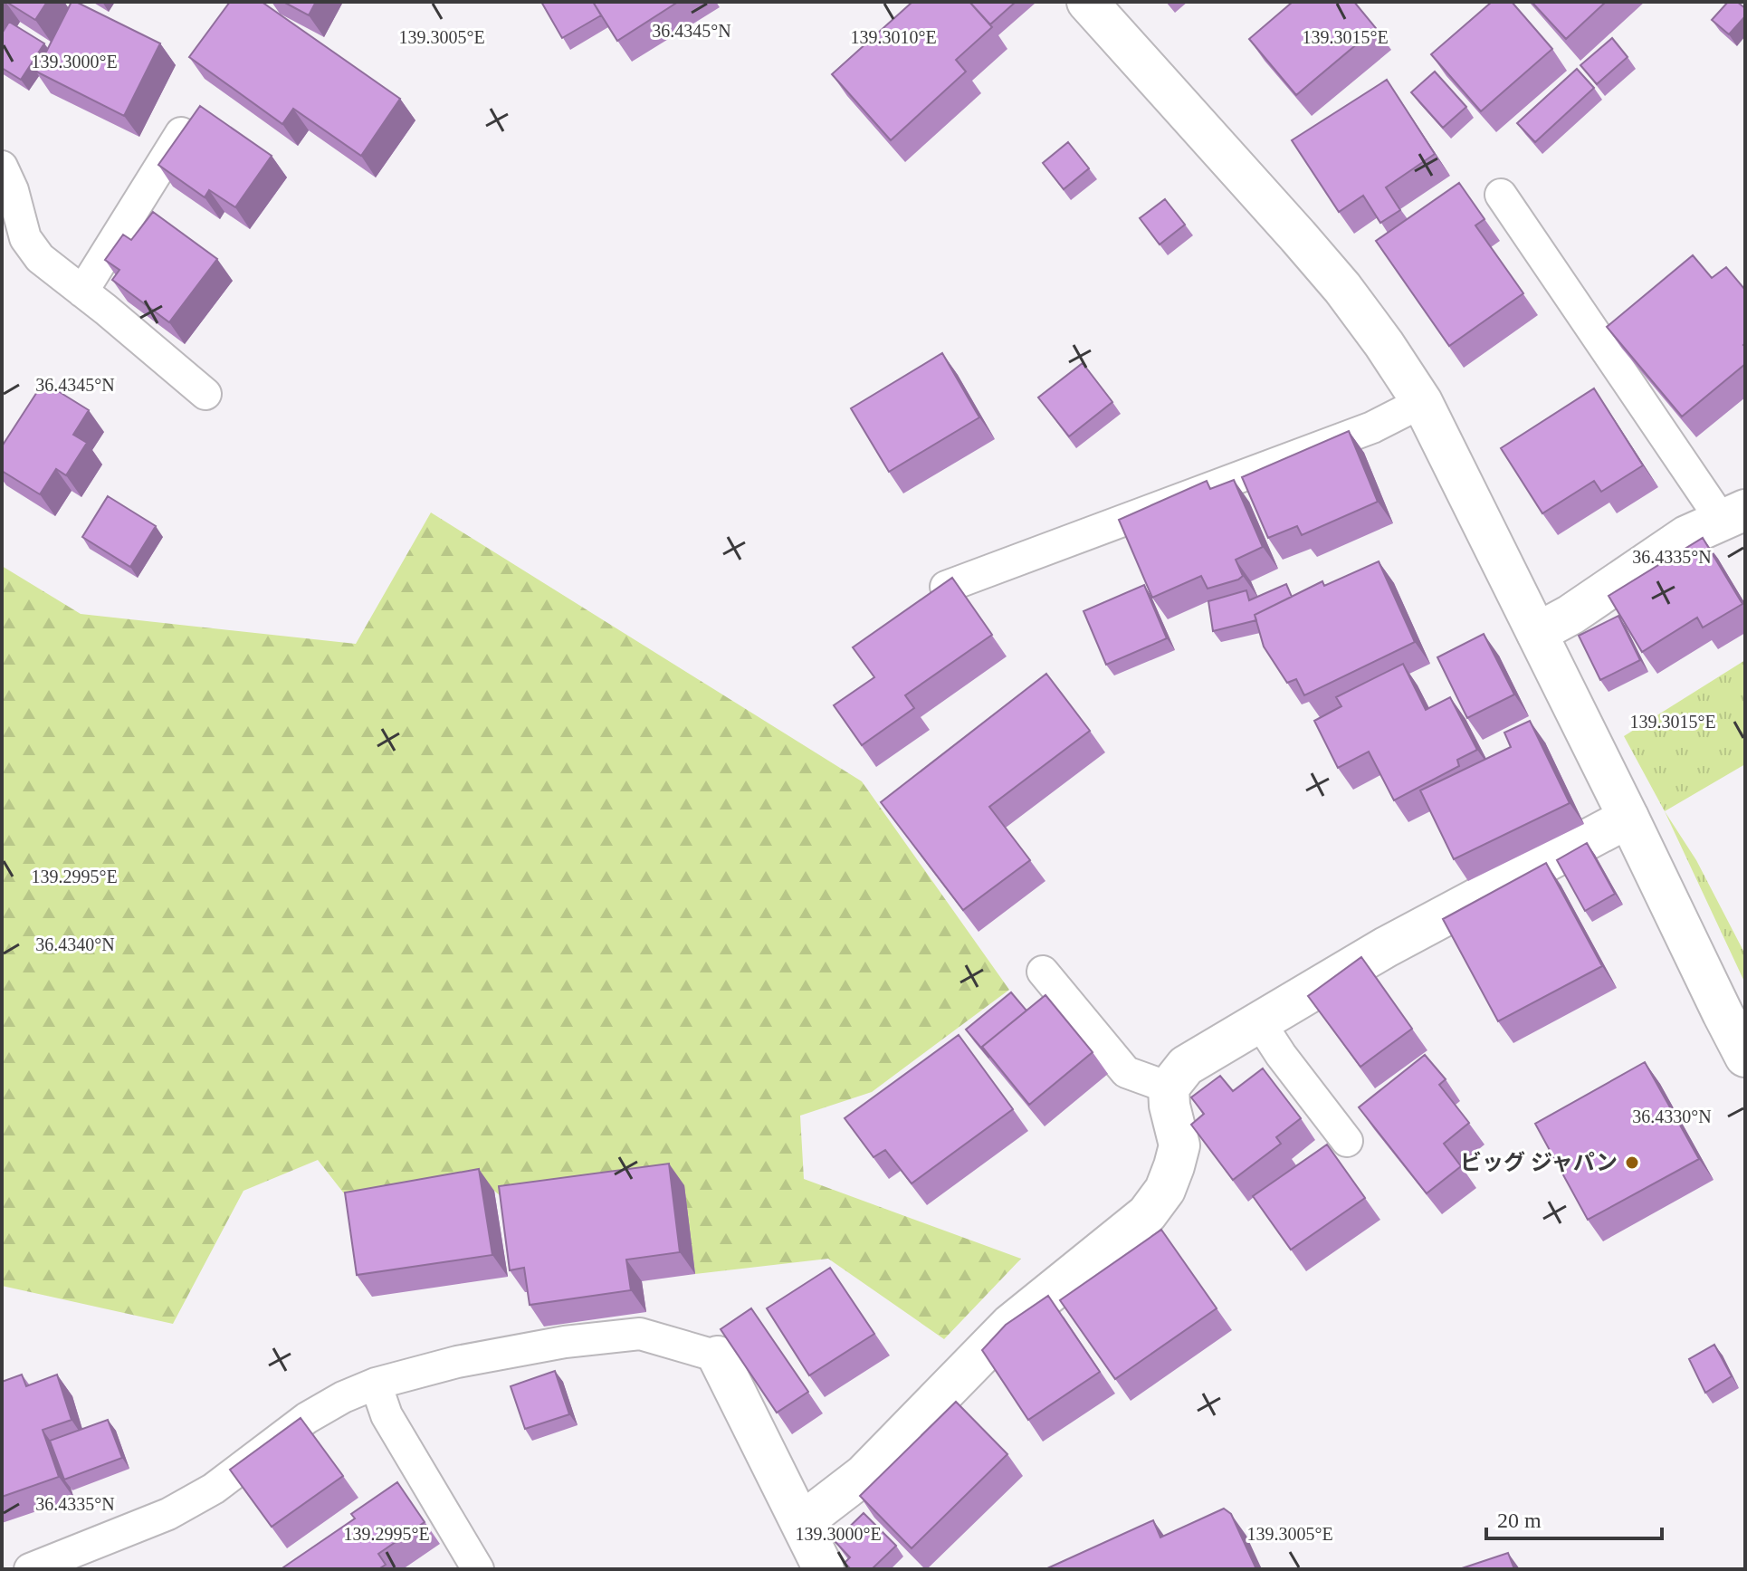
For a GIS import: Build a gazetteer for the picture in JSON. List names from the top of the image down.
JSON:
{
  "places": ["ビッグ ジャパン"],
  "scale_bar": "20 m",
  "coordinates": [
    "36.4345°N",
    "139.3005°E",
    "139.3010°E",
    "139.3015°E",
    "139.3000°E",
    "36.4335°N",
    "139.2995°E",
    "36.4340°N",
    "36.4330°N"
  ]
}
